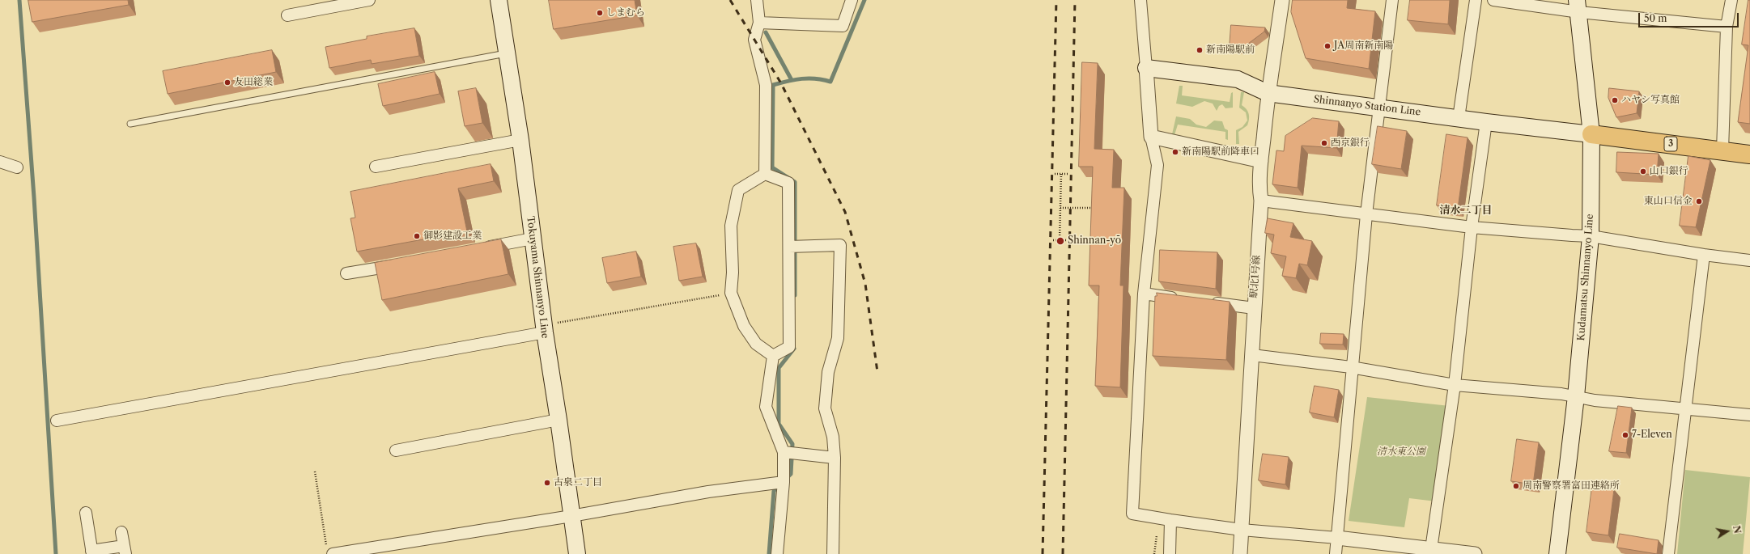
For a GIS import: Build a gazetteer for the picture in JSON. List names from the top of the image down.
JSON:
{
  "streets": {
    "main road": [
      "Shinnanyo Station Line",
      "3",
      "Tokuyama Shinnanyo Line",
      "Kudamatsu Shinnanyo Line"
    ],
    "street": ["駅北1号線"]
  },
  "crossings": [
    ["Shinnanyo Station Line", "3"],
    ["Shinnanyo Station Line", "駅北1号線"],
    ["Shinnanyo Station Line", "Kudamatsu Shinnanyo Line"],
    ["3", "Kudamatsu Shinnanyo Line"]
  ],
  "districts": ["清水二丁目"],
  "parks": ["清水東公園"],
  "places": [
    "しまむら",
    "JA周南新南陽",
    "新南陽駅前",
    "友田総業",
    "ハヤシ写真館",
    "西京銀行",
    "新南陽駅前降車口",
    "山口銀行",
    "東山口信金",
    "御影建設工業",
    "Shinnan-yō",
    "7-Eleven",
    "古泉二丁目",
    "周南警察署富田連絡所"
  ],
  "scale_bar": "50 m",
  "north": "right"
}
